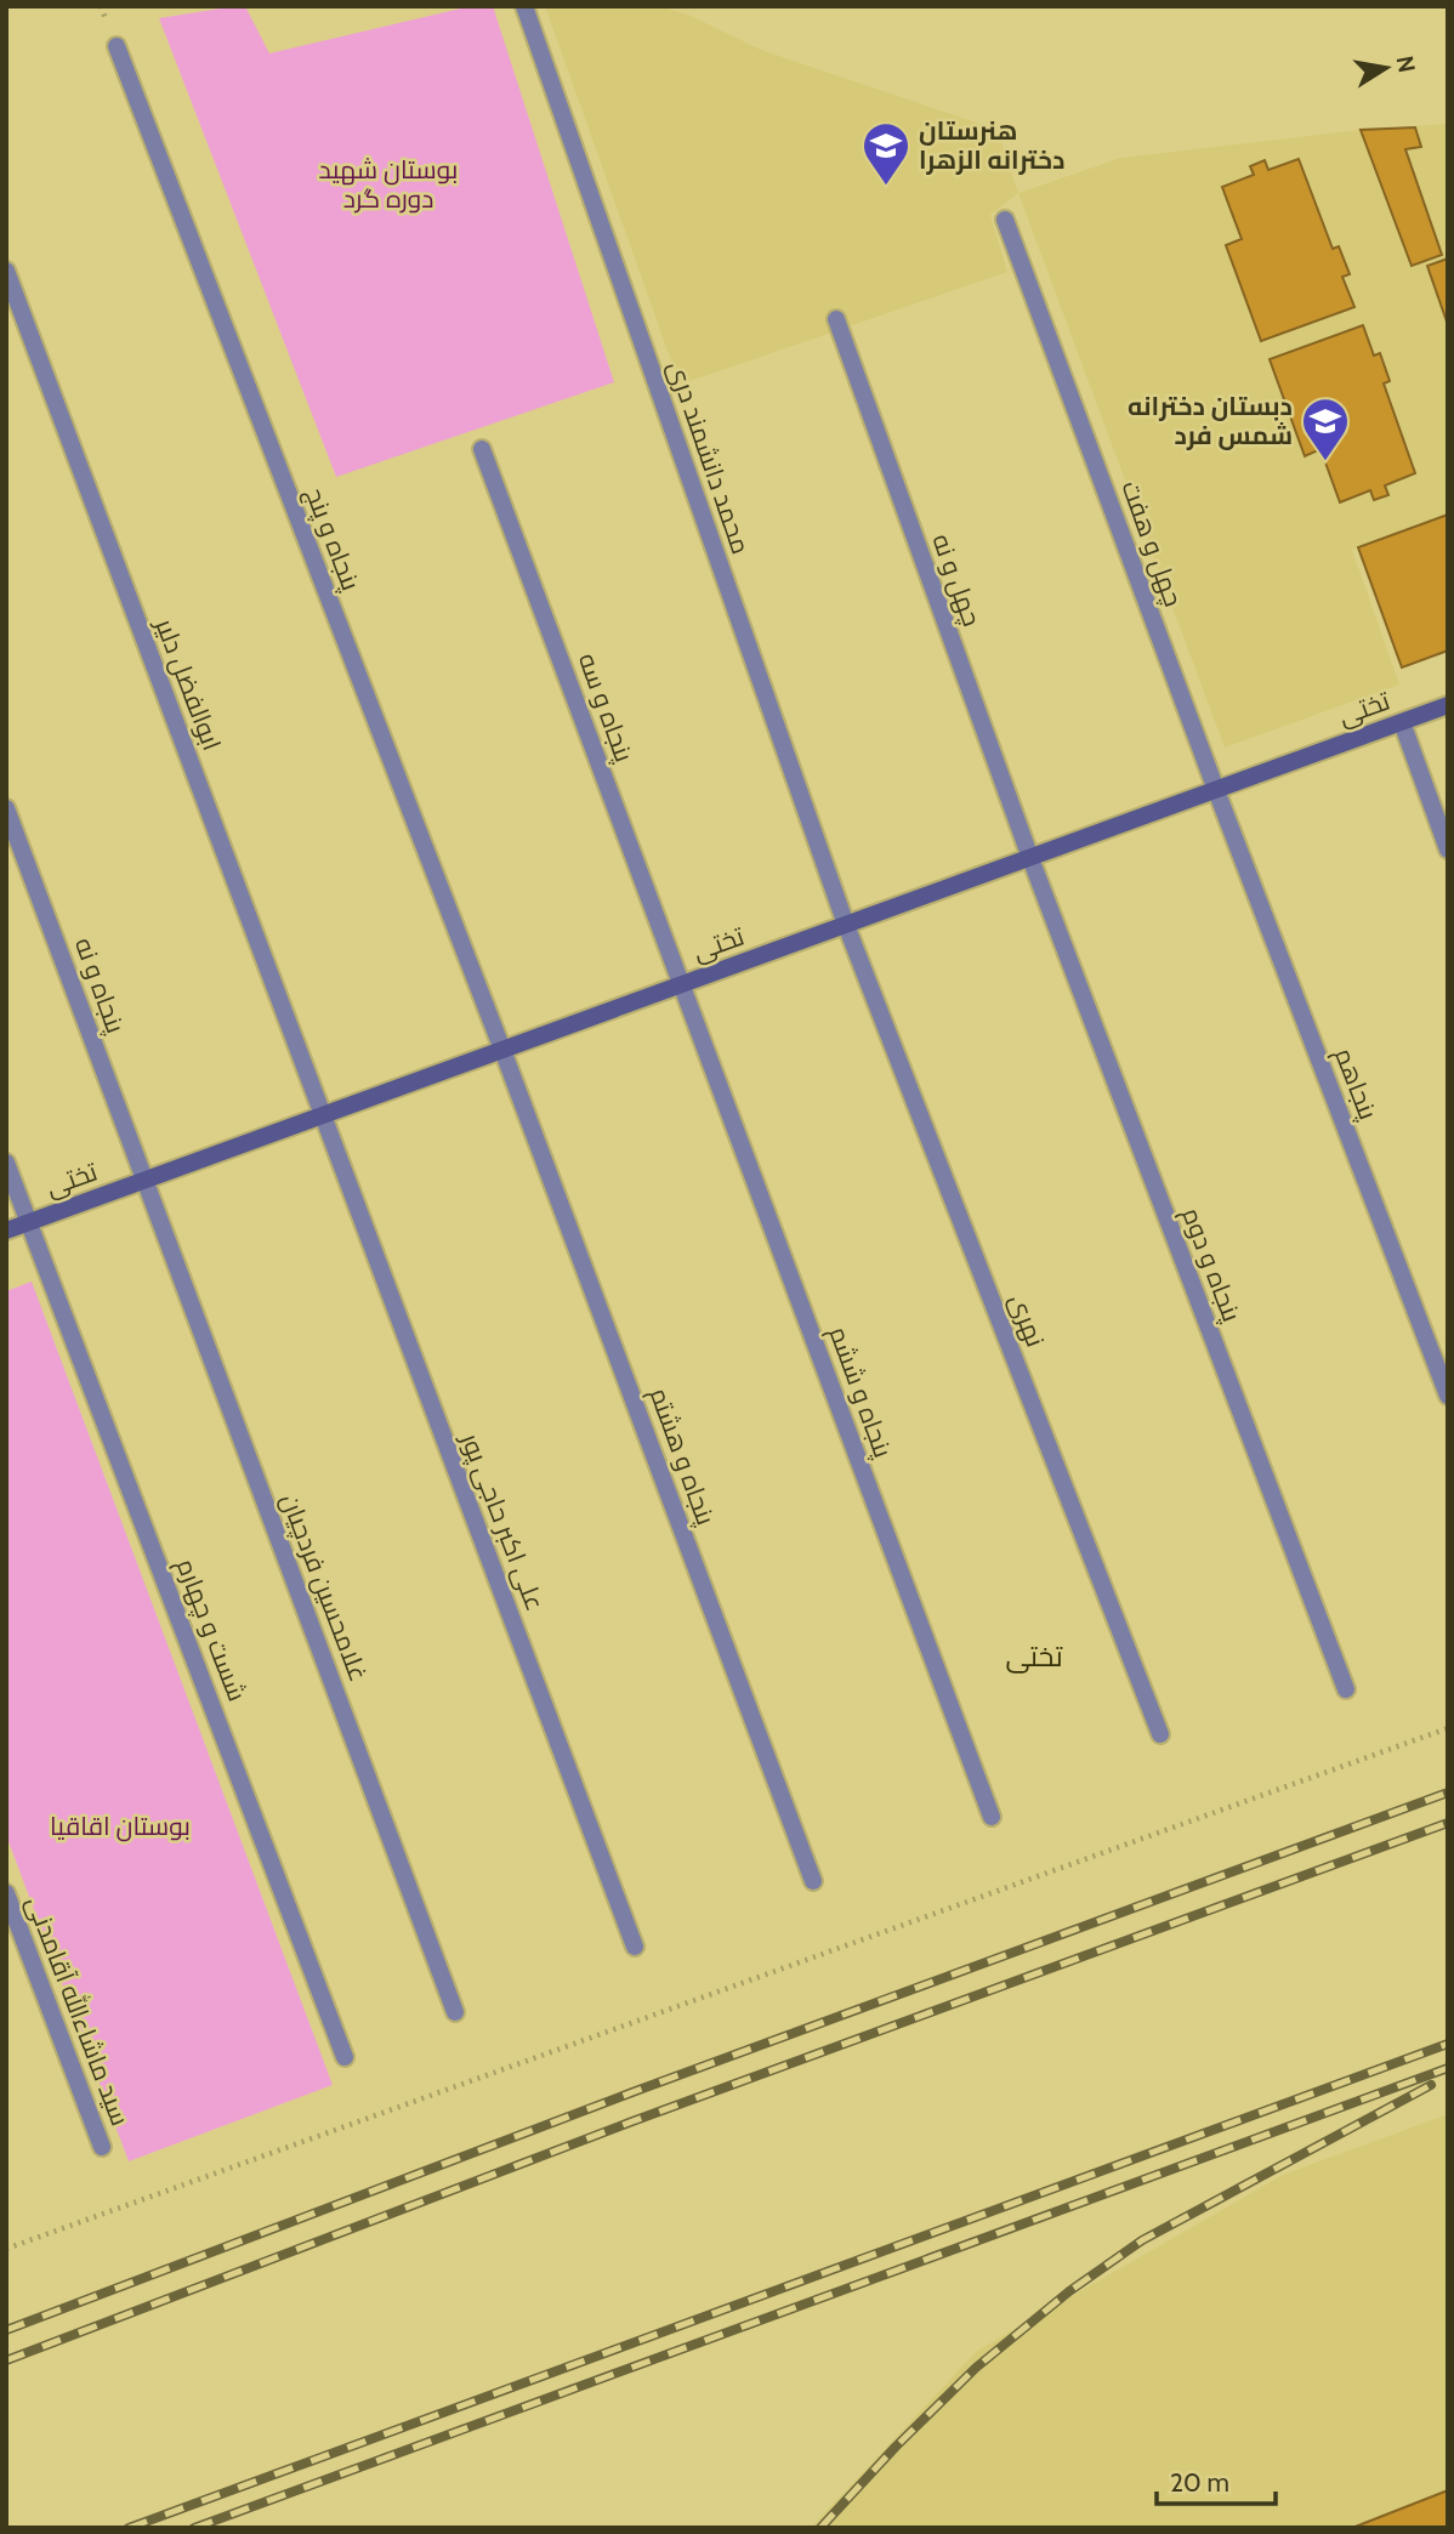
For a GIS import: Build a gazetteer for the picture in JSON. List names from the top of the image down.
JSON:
{
  "streets": {
    "main road": ["تختی"],
    "street": [
      "محمد دانشمند دری",
      "پنجاه و پنج",
      "چهل و هفت",
      "چهل و نه",
      "ابوالفضل دلیر",
      "پنجاه و سه",
      "پنجاه و نه",
      "پنجاهم",
      "پنجاه و دوم",
      "نهری",
      "پنجاه و ششم",
      "پنجاه و هشتم",
      "علی اکبر حاجی پور",
      "غلامحسین فردچیان",
      "شست و چهارم",
      "سید ماشاءالله آقامدنی"
    ]
  },
  "crossings": [
    ["محمد دانشمند دری", "تختی"],
    ["محمد دانشمند دری", "نهری"],
    ["پنجاه و پنج", "تختی"],
    ["پنجاه و پنج", "پنجاه و هشتم"],
    ["چهل و هفت", "تختی"],
    ["چهل و هفت", "پنجاهم"],
    ["چهل و نه", "تختی"],
    ["چهل و نه", "پنجاه و دوم"],
    ["ابوالفضل دلیر", "تختی"],
    ["ابوالفضل دلیر", "علی اکبر حاجی پور"],
    ["پنجاه و سه", "تختی"],
    ["پنجاه و سه", "پنجاه و ششم"],
    ["تختی", "پنجاه و نه"],
    ["تختی", "پنجاهم"],
    ["تختی", "پنجاه و دوم"],
    ["تختی", "نهری"],
    ["تختی", "پنجاه و ششم"],
    ["تختی", "پنجاه و هشتم"],
    ["تختی", "علی اکبر حاجی پور"],
    ["تختی", "غلامحسین فردچیان"],
    ["تختی", "شست و چهارم"],
    ["پنجاه و نه", "غلامحسین فردچیان"]
  ],
  "districts": ["تختی"],
  "parks": ["بوستان شهید دوره گرد", "بوستان اقاقیا"],
  "places": {
    "school or university": ["هنرستان دخترانه الزهرا", "دبستان دخترانه شمس فرد"]
  },
  "scale_bar": "20 m",
  "north": "right"
}
